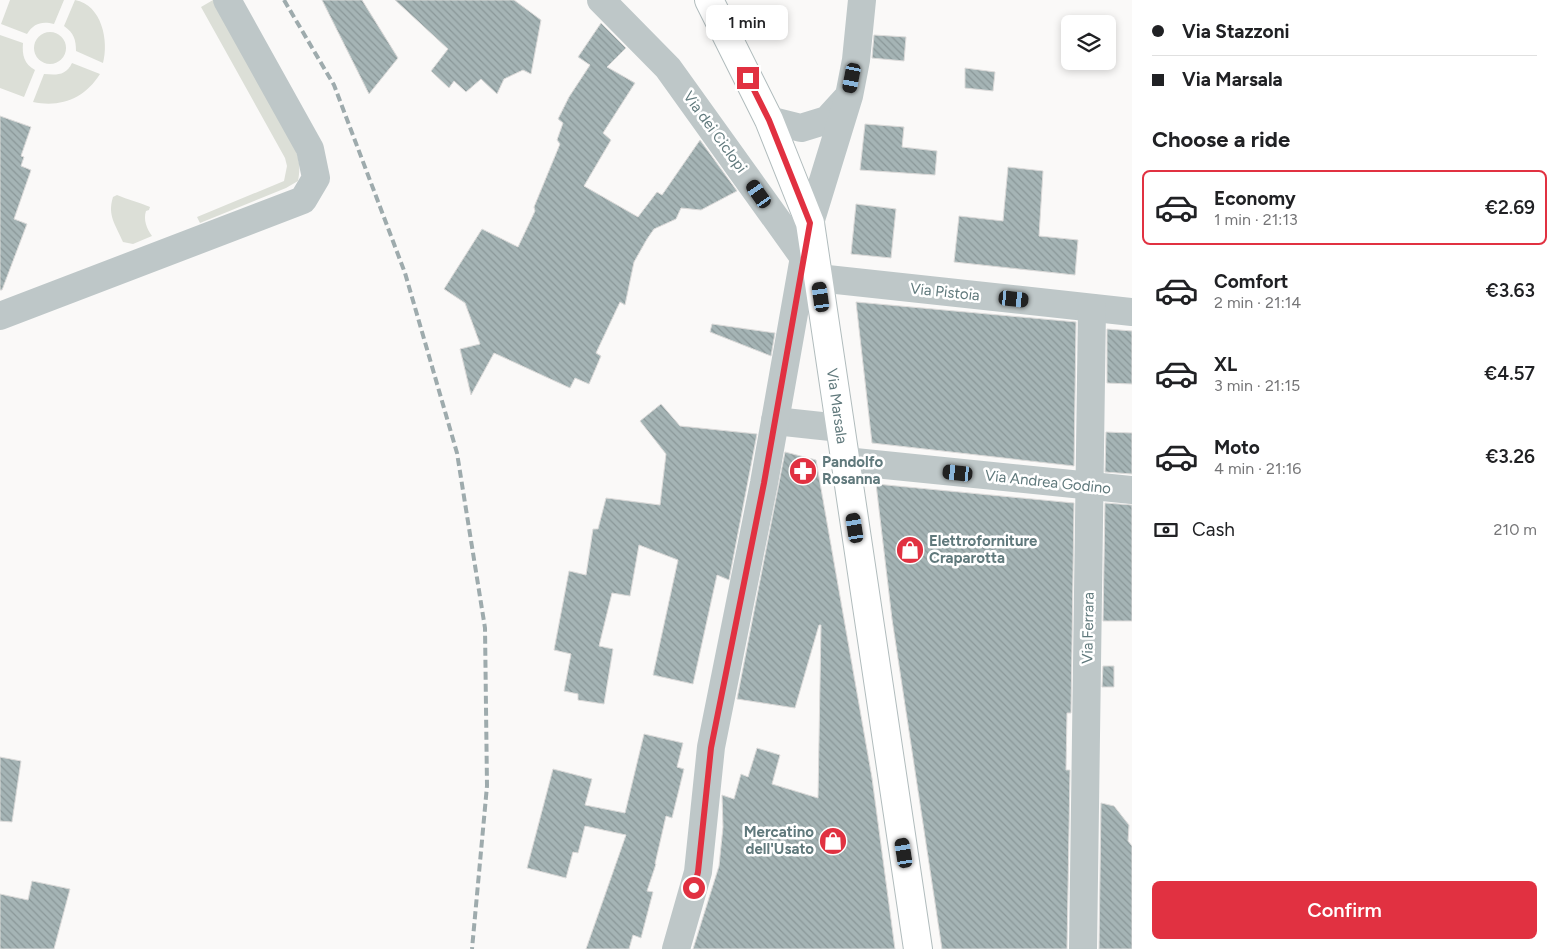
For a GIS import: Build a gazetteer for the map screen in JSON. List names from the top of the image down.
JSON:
{
  "streets": {
    "main road": ["Via Marsala"],
    "street": [
      "Via dei Ciclopi",
      "Via Pistoia",
      "Via Andrea Godino",
      "Via Ferrara"
    ]
  },
  "crossings": [
    ["Via dei Ciclopi", "Via Pistoia"],
    ["Via dei Ciclopi", "Via Marsala"],
    ["Via Pistoia", "Via Marsala"],
    ["Via Pistoia", "Via Ferrara"],
    ["Via Marsala", "Via Andrea Godino"],
    ["Via Andrea Godino", "Via Ferrara"]
  ],
  "places": {
    "pharmacy": ["Pandolfo Rosanna"],
    "shop": ["Elettroforniture Craparotta", "Mercatino dell'Usato"]
  },
  "page": {
    "banner": ["Via Stazzoni", "Via Marsala"],
    "bubble": "1 min",
    "heading": "Choose a ride",
    "list": [
      {
        "name": "Economy",
        "note": "1 min · 21:13",
        "value": "€2.69"
      },
      {
        "name": "Comfort",
        "note": "2 min · 21:14",
        "value": "€3.63"
      },
      {
        "name": "XL",
        "note": "3 min · 21:15",
        "value": "€4.57"
      },
      {
        "name": "Moto",
        "note": "4 min · 21:16",
        "value": "€3.26"
      }
    ],
    "pay": ["Cash", "210 m"],
    "buttons": "Confirm"
  }
}
